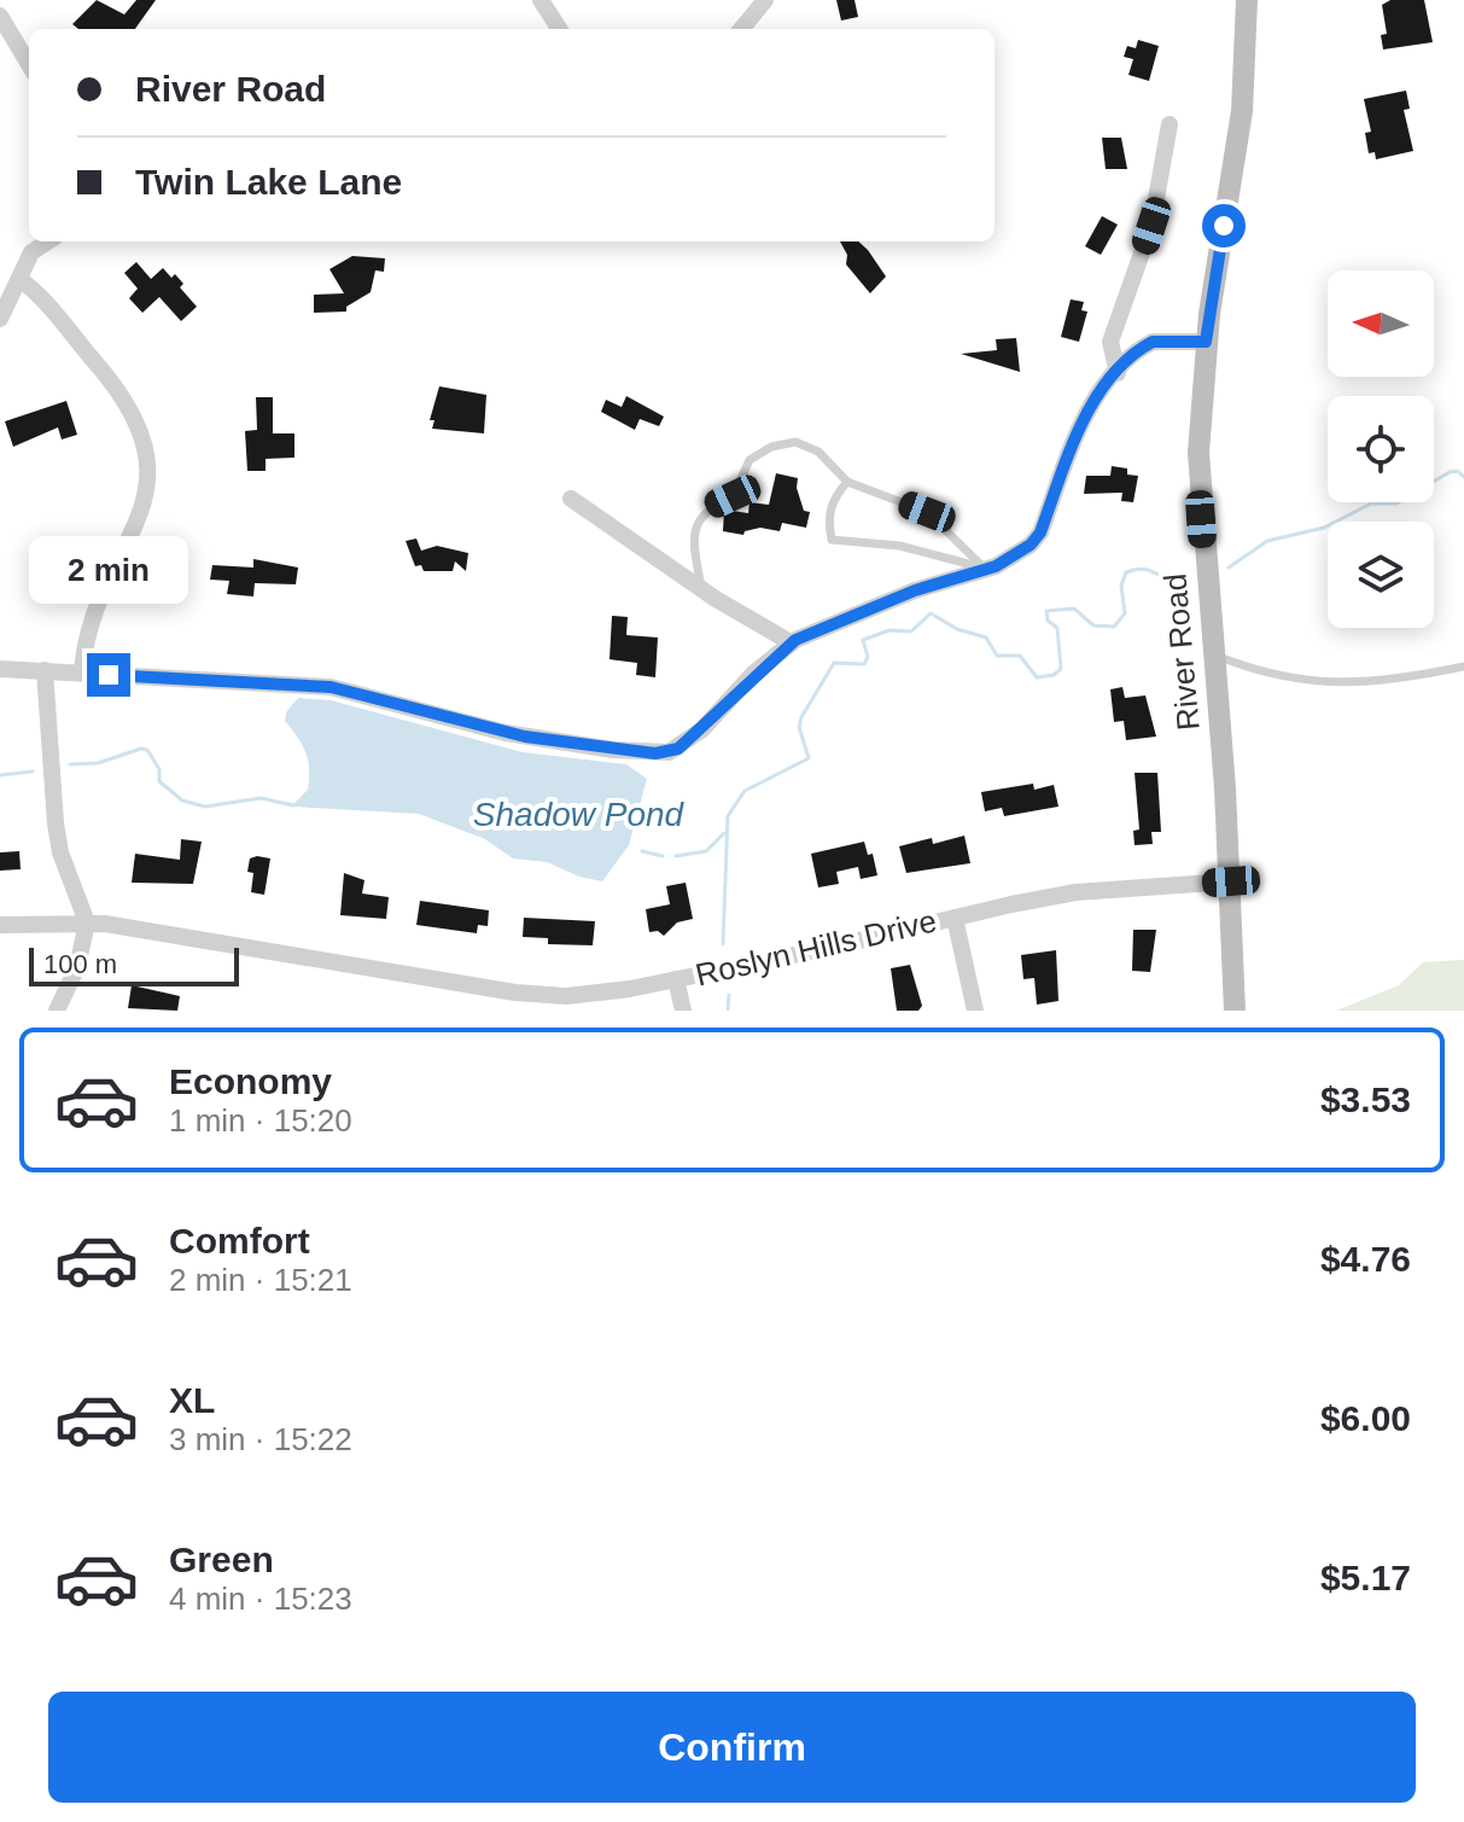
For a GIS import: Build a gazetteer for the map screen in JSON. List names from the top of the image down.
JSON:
{
  "streets": {
    "main road": ["River Road"],
    "street": ["Roslyn Hills Drive"]
  },
  "crossings": [
    ["River Road", "Roslyn Hills Drive"]
  ],
  "water": ["Shadow Pond"],
  "scale_bar": "100 m",
  "north": "left",
  "page": {
    "banner": ["River Road", "Twin Lake Lane"],
    "bubble": "2 min",
    "scale": "100 m",
    "list": [
      {
        "name": "Economy",
        "note": "1 min · 15:20",
        "value": "$3.53"
      },
      {
        "name": "Comfort",
        "note": "2 min · 15:21",
        "value": "$4.76"
      },
      {
        "name": "XL",
        "note": "3 min · 15:22",
        "value": "$6.00"
      },
      {
        "name": "Green",
        "note": "4 min · 15:23",
        "value": "$5.17"
      }
    ],
    "buttons": "Confirm"
  }
}
